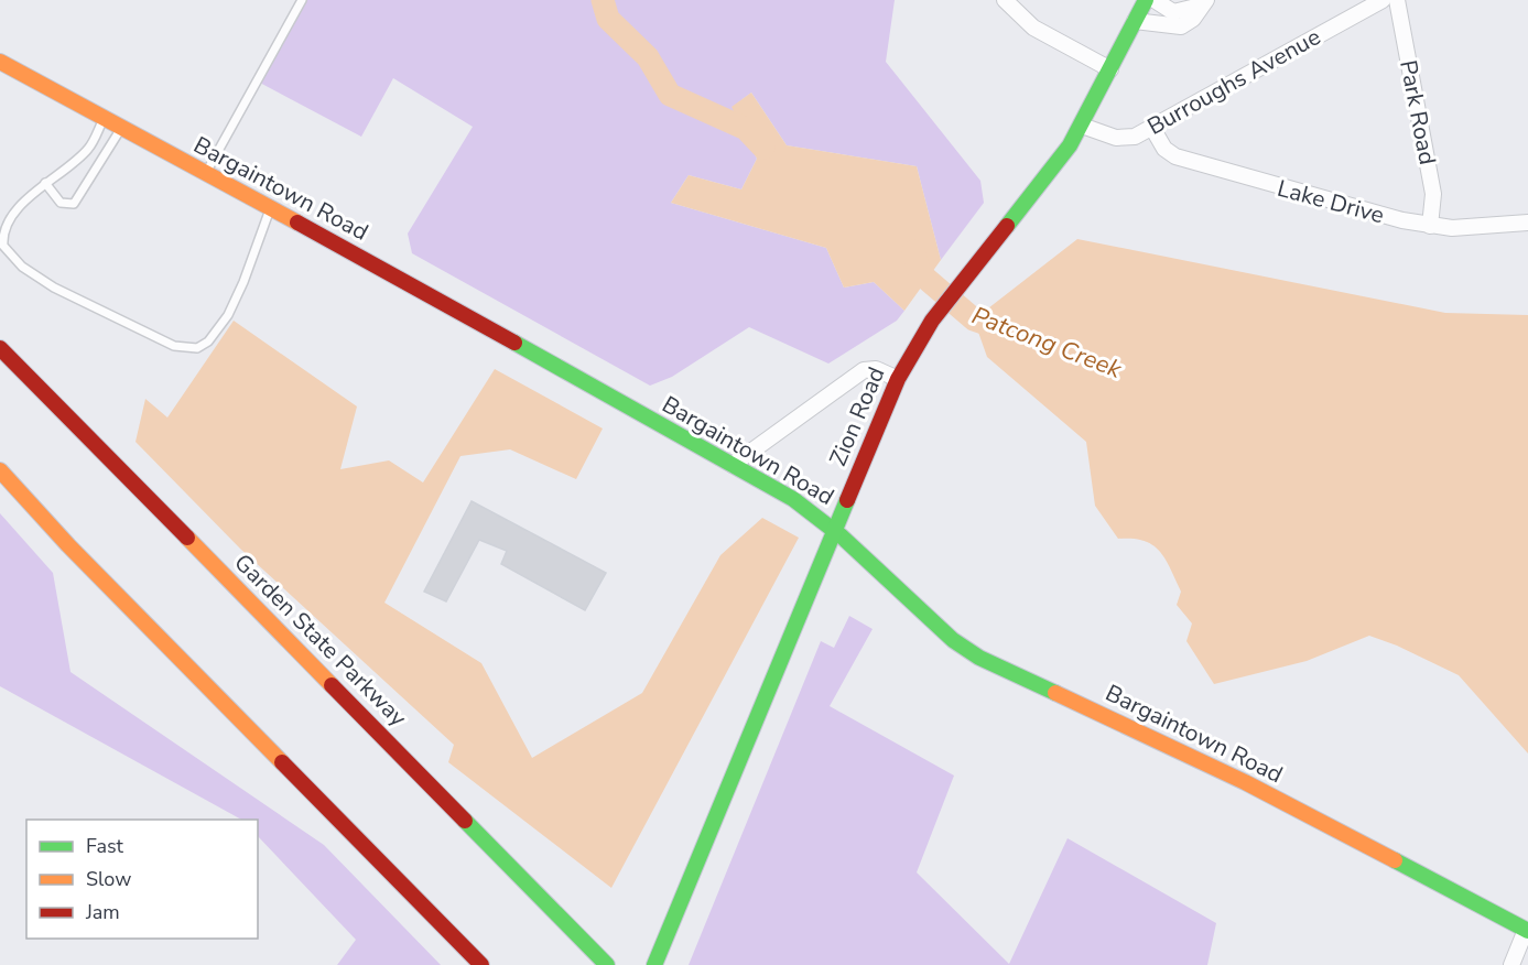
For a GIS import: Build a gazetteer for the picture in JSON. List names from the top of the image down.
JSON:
{
  "streets": {
    "main road": ["Bargaintown Road", "Zion Road", "Garden State Parkway"],
    "street": ["Burroughs Avenue", "Park Road", "Lake Drive"]
  },
  "crossings": [
    ["Burroughs Avenue", "Lake Drive"],
    ["Burroughs Avenue", "Zion Road"],
    ["Park Road", "Lake Drive"],
    ["Bargaintown Road", "Zion Road"]
  ],
  "water": ["Patcong Creek"],
  "legend": ["Fast", "Slow", "Jam"]
}
